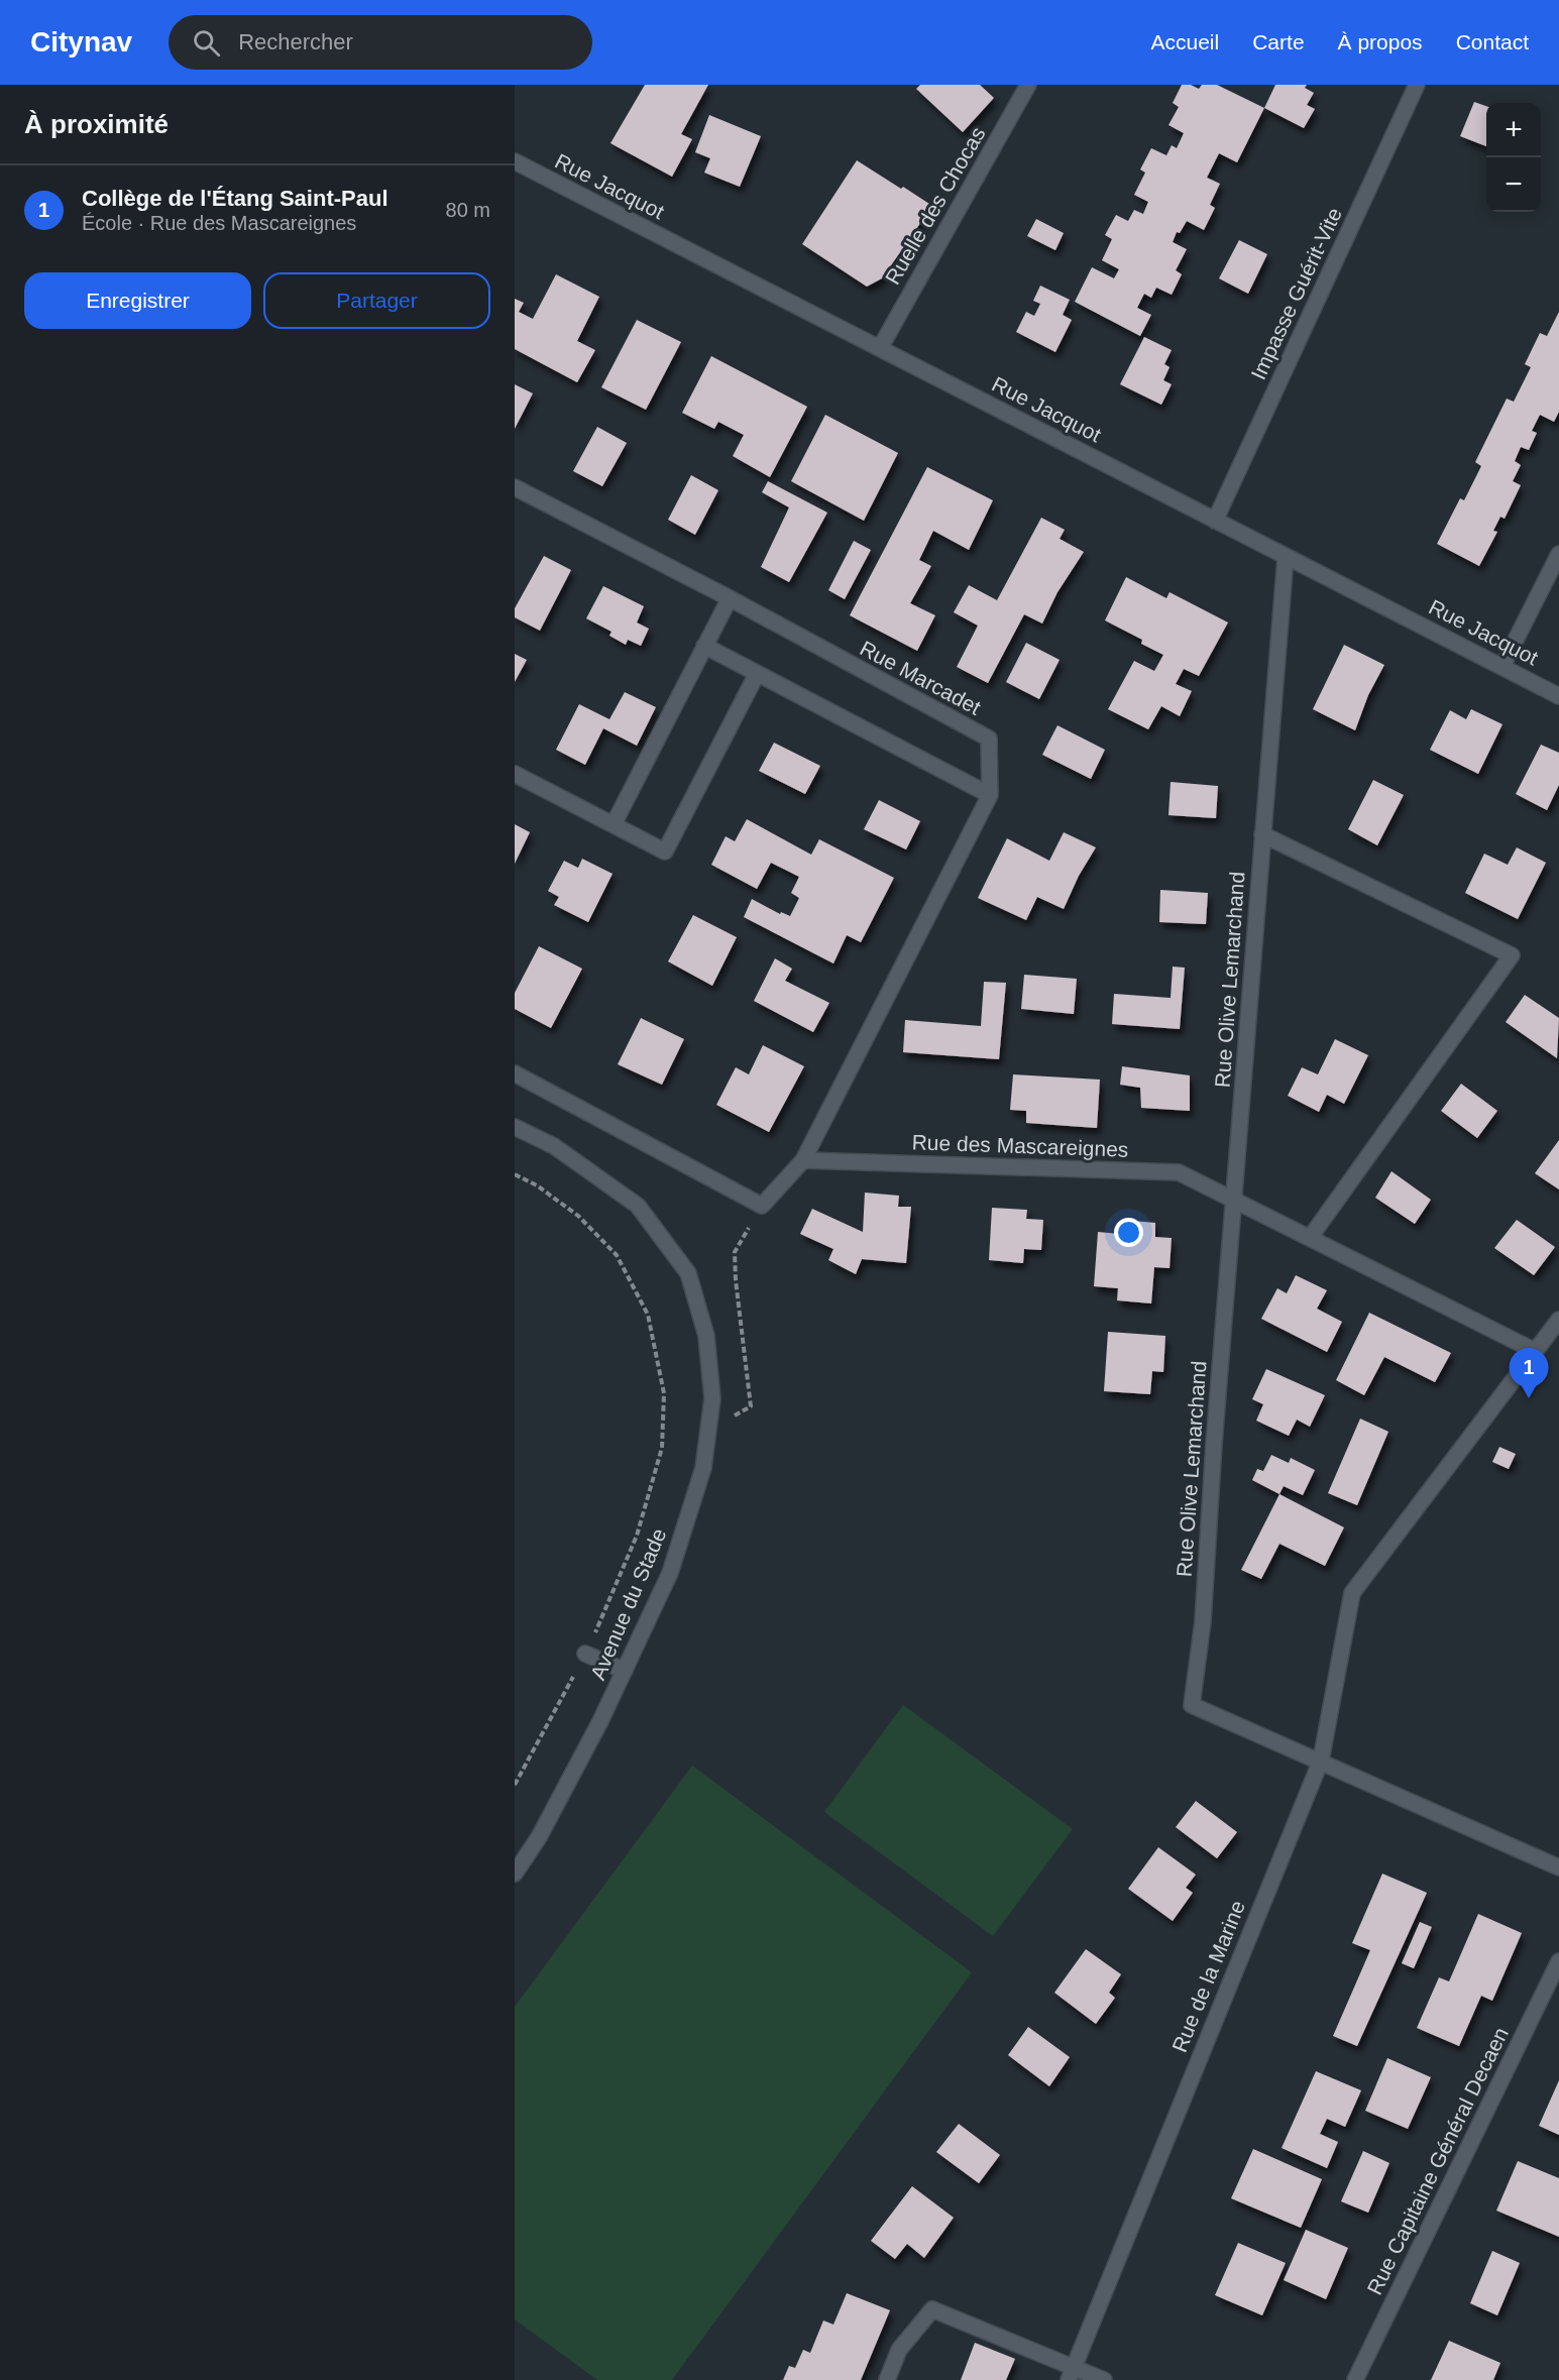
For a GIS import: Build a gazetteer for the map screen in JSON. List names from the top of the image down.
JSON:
{
  "streets": {
    "street": [
      "Rue Jacquot",
      "Ruelle des Chocas",
      "Impasse Guérit-Vite",
      "Rue Marcadet",
      "Rue Olive Lemarchand",
      "Rue des Mascareignes",
      "Avenue du Stade",
      "Rue de la Marine",
      "Rue Capitaine Général Decaen"
    ]
  },
  "crossings": [
    ["Rue Jacquot", "Ruelle des Chocas"],
    ["Rue Jacquot", "Impasse Guérit-Vite"],
    ["Rue Jacquot", "Rue Olive Lemarchand"],
    ["Rue Marcadet", "Rue des Mascareignes"],
    ["Rue Olive Lemarchand", "Rue des Mascareignes"],
    ["Rue Olive Lemarchand", "Rue de la Marine"],
    ["Rue des Mascareignes", "Rue de la Marine"]
  ],
  "page": {
    "header": "Citynav",
    "search": "Rechercher",
    "nav": [
      "Accueil",
      "Carte",
      "À propos",
      "Contact"
    ],
    "heading": "À proximité",
    "map_buttons": ["+", "−"],
    "list": [
      {
        "mark": "1",
        "name": "Collège de l'Étang Saint-Paul",
        "note": "École · Rue des Mascareignes",
        "value": "80 m"
      }
    ],
    "buttons": ["Enregistrer", "Partager"],
    "pins": "1"
  }
}
